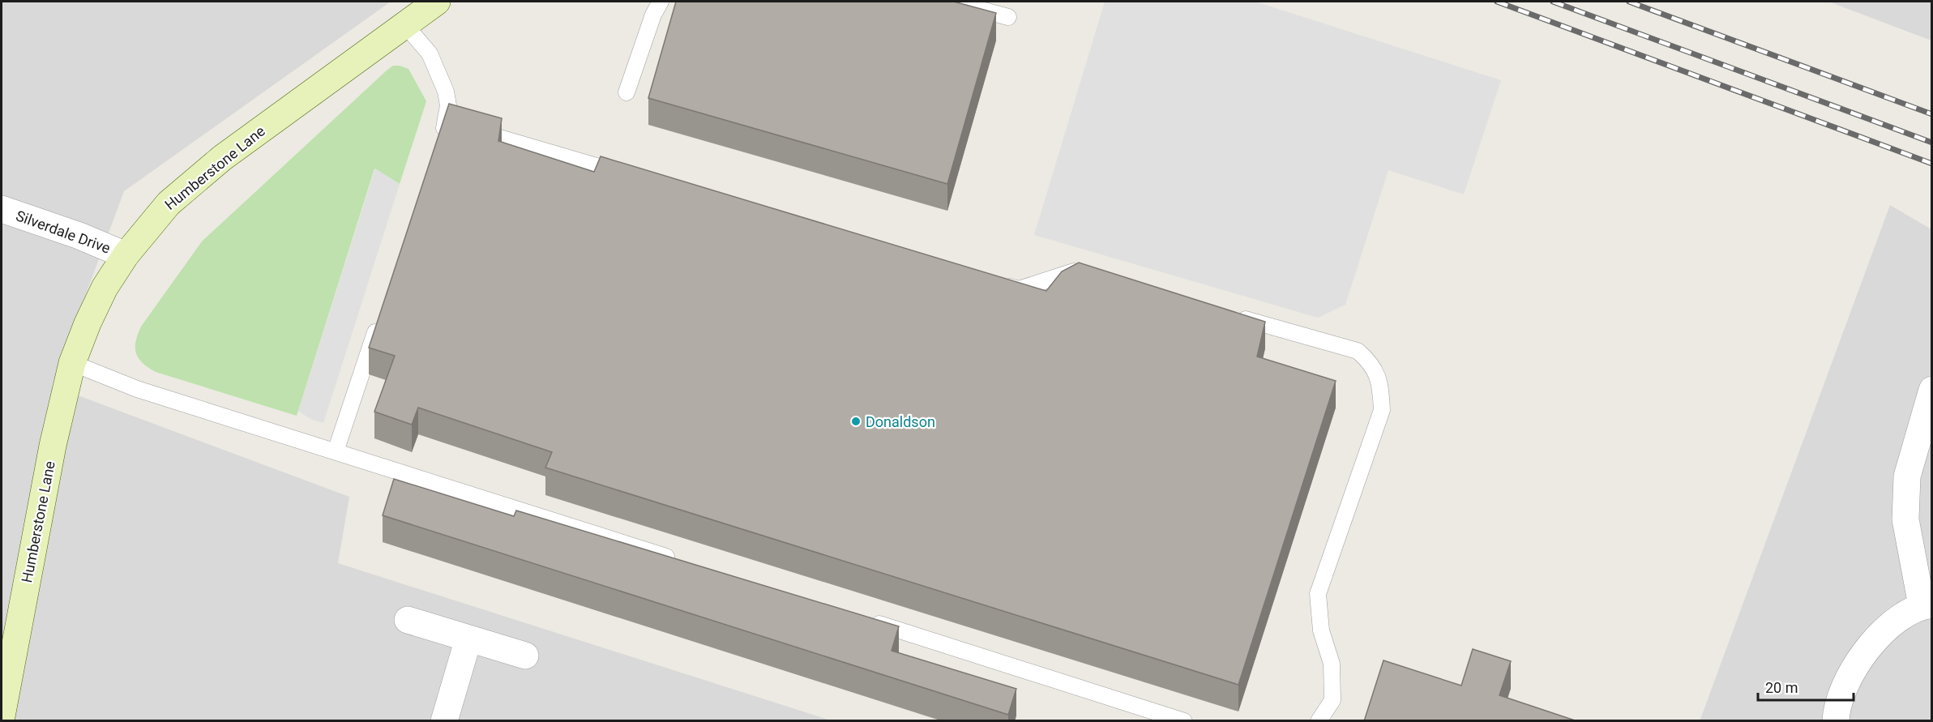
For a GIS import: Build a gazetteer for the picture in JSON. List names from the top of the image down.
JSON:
{
  "streets": {
    "street": ["Humberstone Lane", "Silverdale Drive"]
  },
  "crossings": [
    ["Humberstone Lane", "Silverdale Drive"]
  ],
  "places": ["Donaldson"],
  "scale_bar": "20 m"
}
